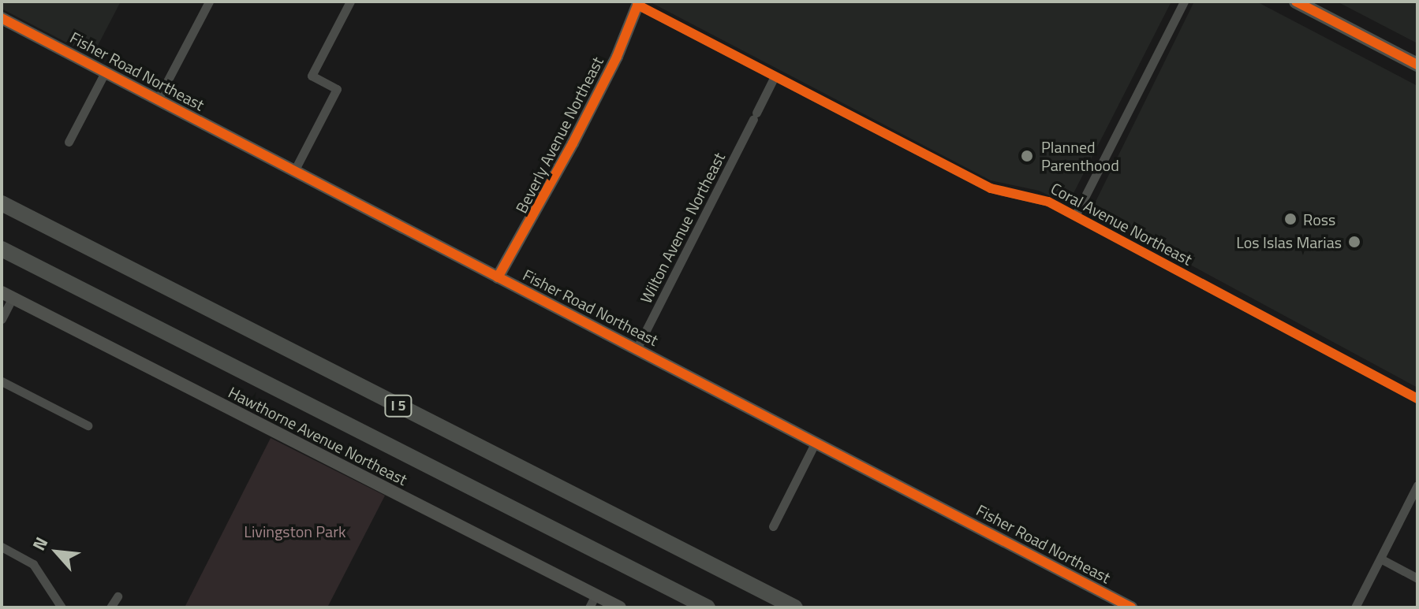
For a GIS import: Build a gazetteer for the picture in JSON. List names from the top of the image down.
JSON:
{
  "streets": {
    "highway": ["I 5"],
    "street": [
      "Fisher Road Northeast",
      "Beverly Avenue Northeast",
      "Coral Avenue Northeast",
      "Wilton Avenue Northeast",
      "Hawthorne Avenue Northeast"
    ]
  },
  "crossings": [
    ["Fisher Road Northeast", "Beverly Avenue Northeast"],
    ["Fisher Road Northeast", "Wilton Avenue Northeast"],
    ["Beverly Avenue Northeast", "Coral Avenue Northeast"],
    ["Coral Avenue Northeast", "Wilton Avenue Northeast"]
  ],
  "parks": ["Livingston Park"],
  "places": ["Planned Parenthood", "Ross", "Los Islas Marias"],
  "north": "top left"
}
